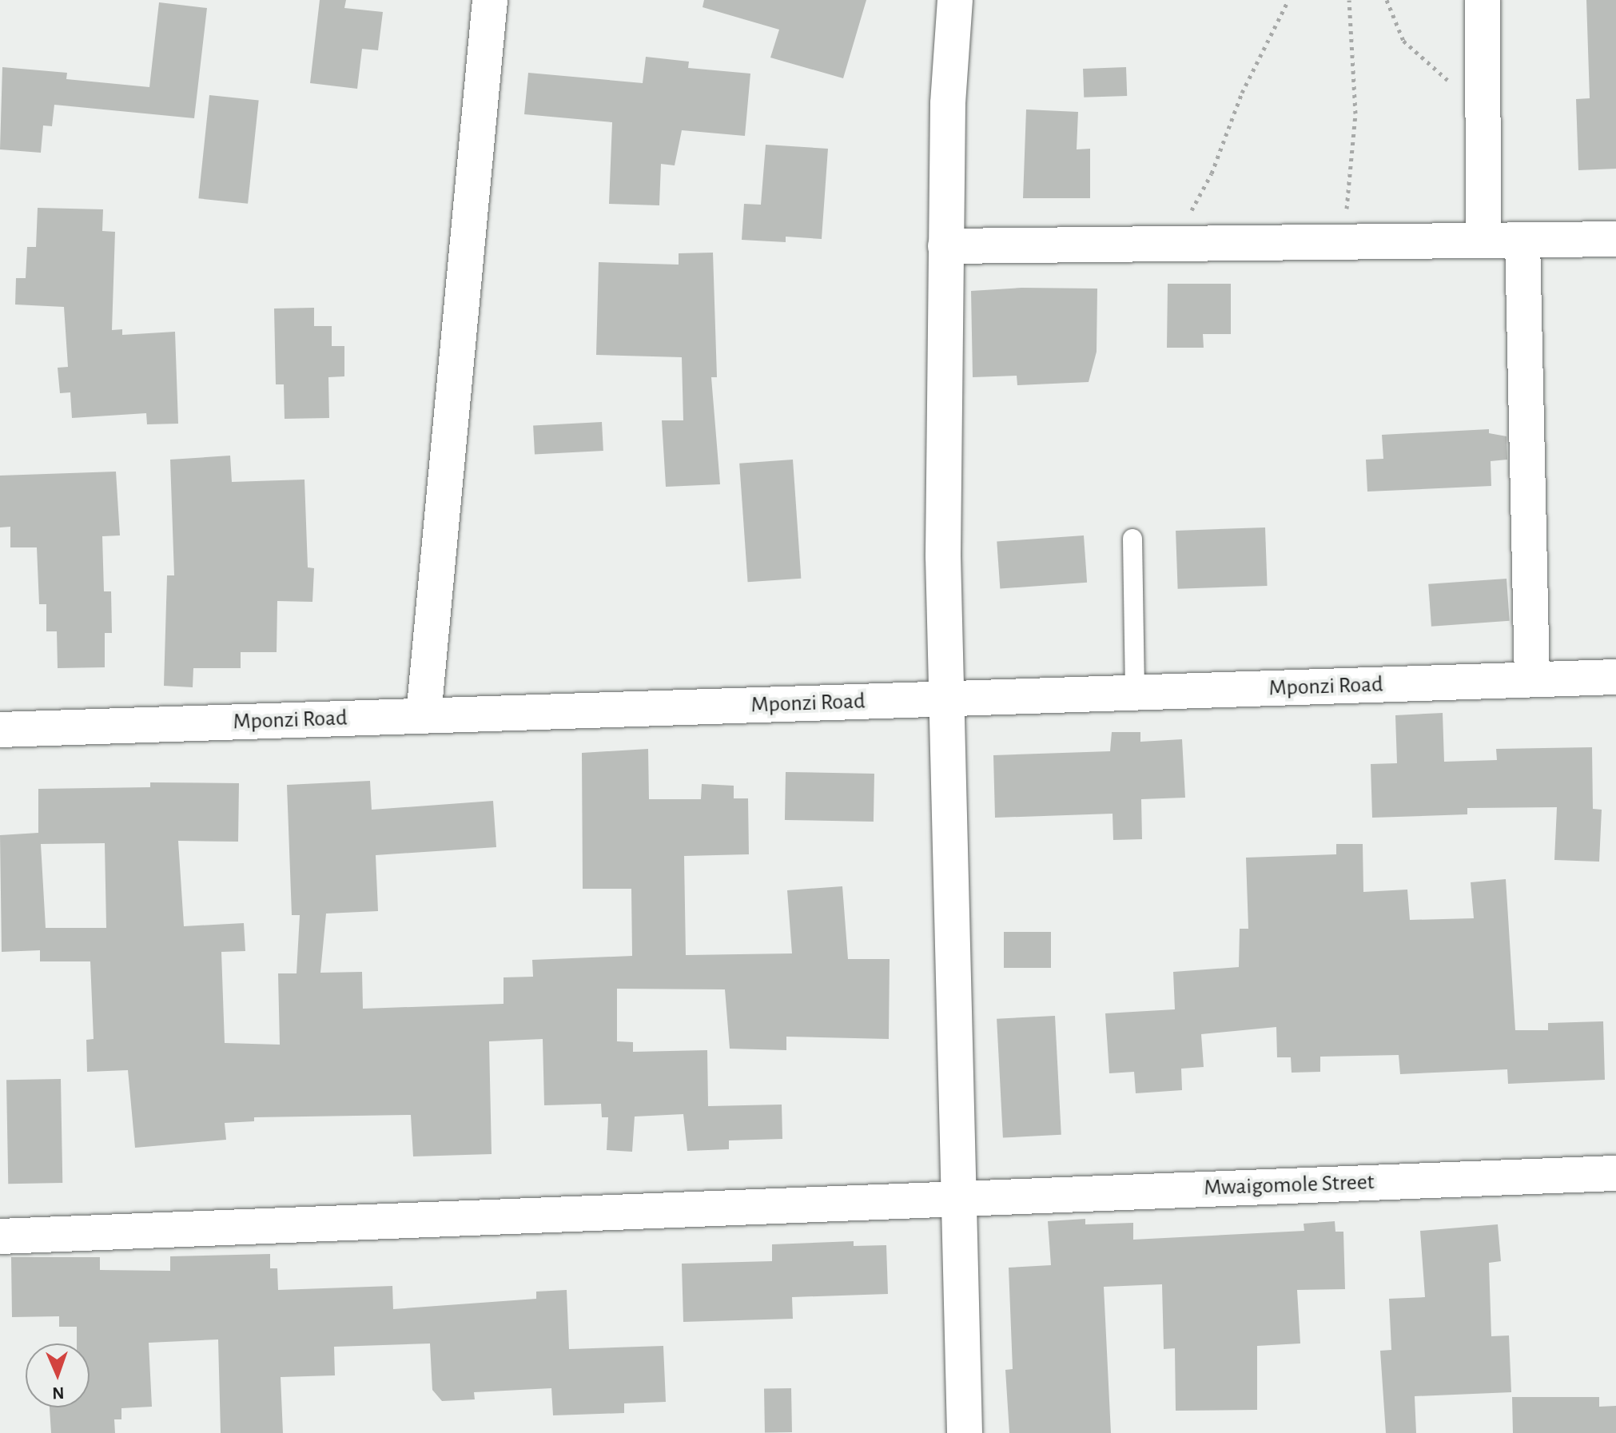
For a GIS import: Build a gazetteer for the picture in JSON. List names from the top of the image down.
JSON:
{
  "streets": {
    "street": ["Mponzi Road", "Mwaigomole Street"]
  },
  "north": "bottom"
}
